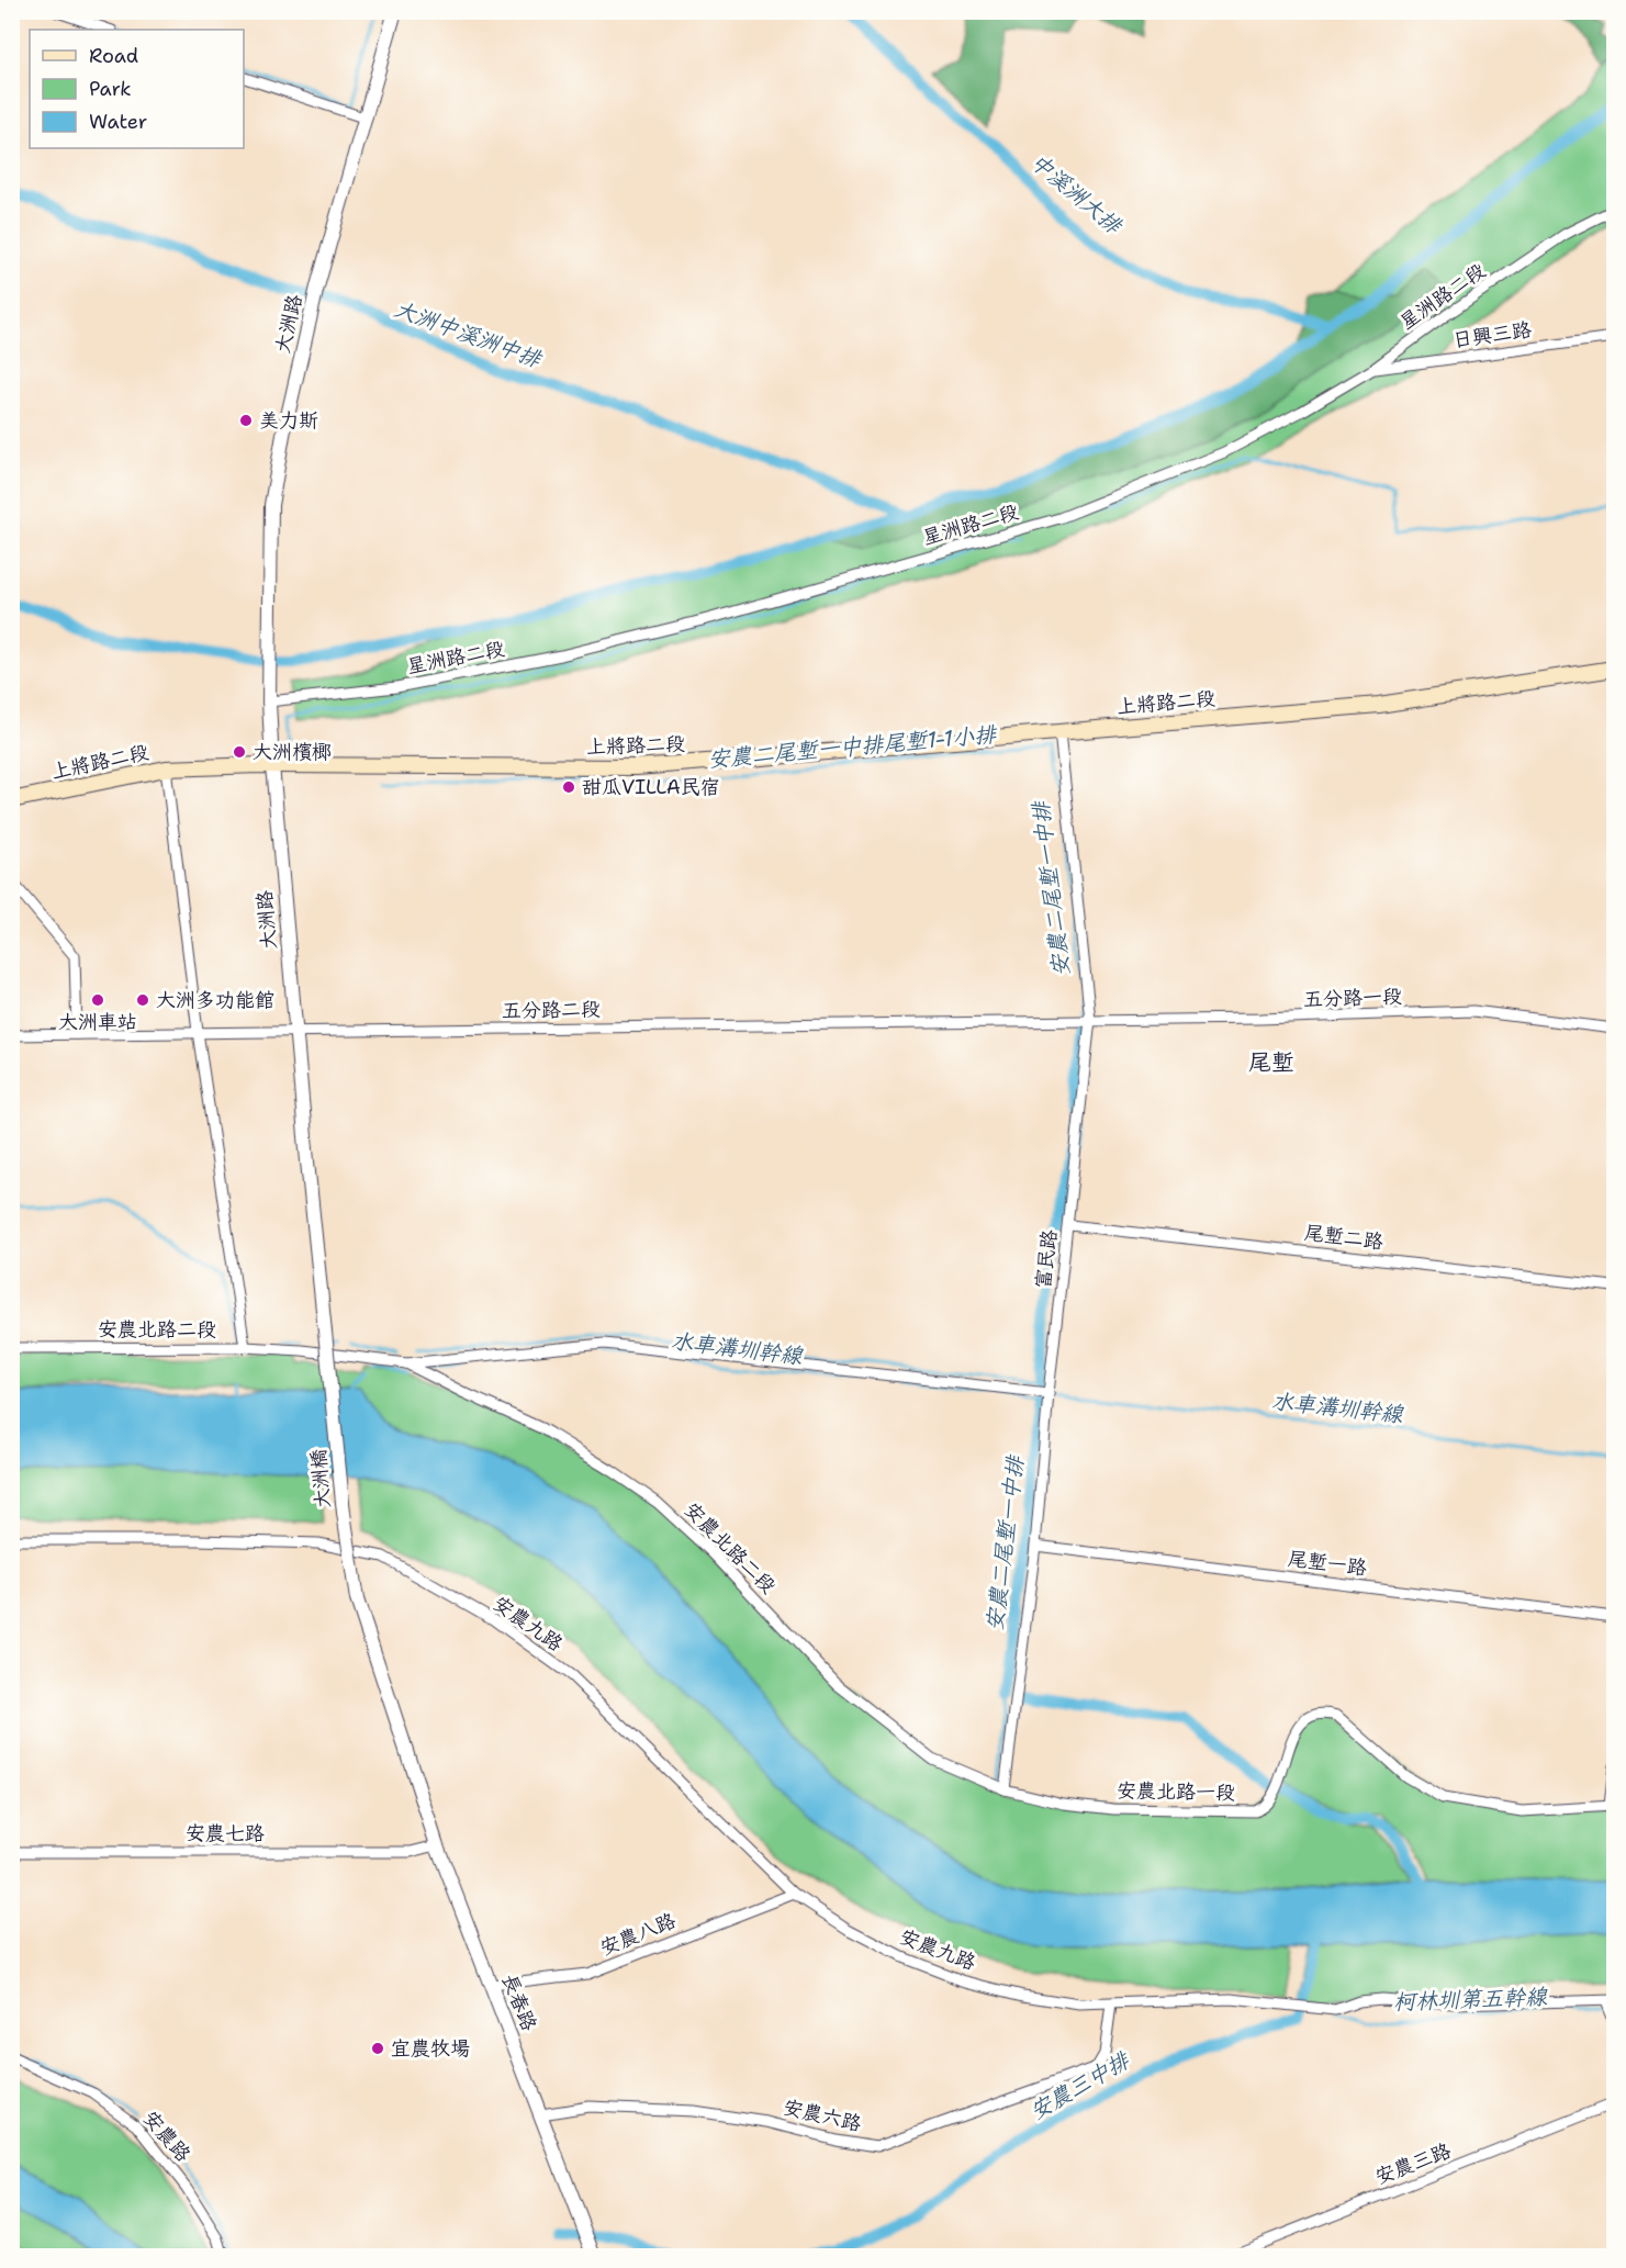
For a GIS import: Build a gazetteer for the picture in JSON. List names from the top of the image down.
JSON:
{
  "streets": {
    "main road": ["上將路二段"],
    "street": [
      "星洲路二段",
      "大洲路",
      "日興三路",
      "五分路一段",
      "五分路二段",
      "尾塹二路",
      "富民路",
      "安農北路二段",
      "大洲橋",
      "尾塹一路",
      "安農九路",
      "安農北路一段",
      "安農七路",
      "安農八路",
      "長春路",
      "安農六路",
      "安農路",
      "安農三路"
    ]
  },
  "crossings": [
    ["星洲路二段", "大洲路"],
    ["星洲路二段", "日興三路"],
    ["大洲路", "上將路二段"],
    ["大洲路", "五分路二段"],
    ["大洲路", "大洲橋"],
    ["上將路二段", "富民路"],
    ["五分路一段", "五分路二段"],
    ["五分路一段", "富民路"],
    ["五分路二段", "富民路"],
    ["尾塹二路", "富民路"],
    ["富民路", "安農北路二段"],
    ["富民路", "尾塹一路"],
    ["富民路", "安農北路一段"],
    ["安農北路二段", "安農北路一段"],
    ["大洲橋", "長春路"],
    ["安農九路", "安農八路"],
    ["安農九路", "安農六路"],
    ["安農七路", "長春路"],
    ["安農八路", "長春路"],
    ["長春路", "安農六路"]
  ],
  "districts": ["尾塹"],
  "water": [
    "中溪洲大排",
    "大洲中溪洲中排",
    "安農二尾塹一中排尾塹1-1小排",
    "安農二尾塹一中排",
    "水車溝圳幹線",
    "柯林圳第五幹線",
    "安農三中排"
  ],
  "places": [
    "美力斯",
    "大洲檳榔",
    "甜瓜VILLA民宿",
    "大洲車站",
    "大洲多功能館",
    "宜農牧場"
  ],
  "legend": ["Road", "Park", "Water"]
}
